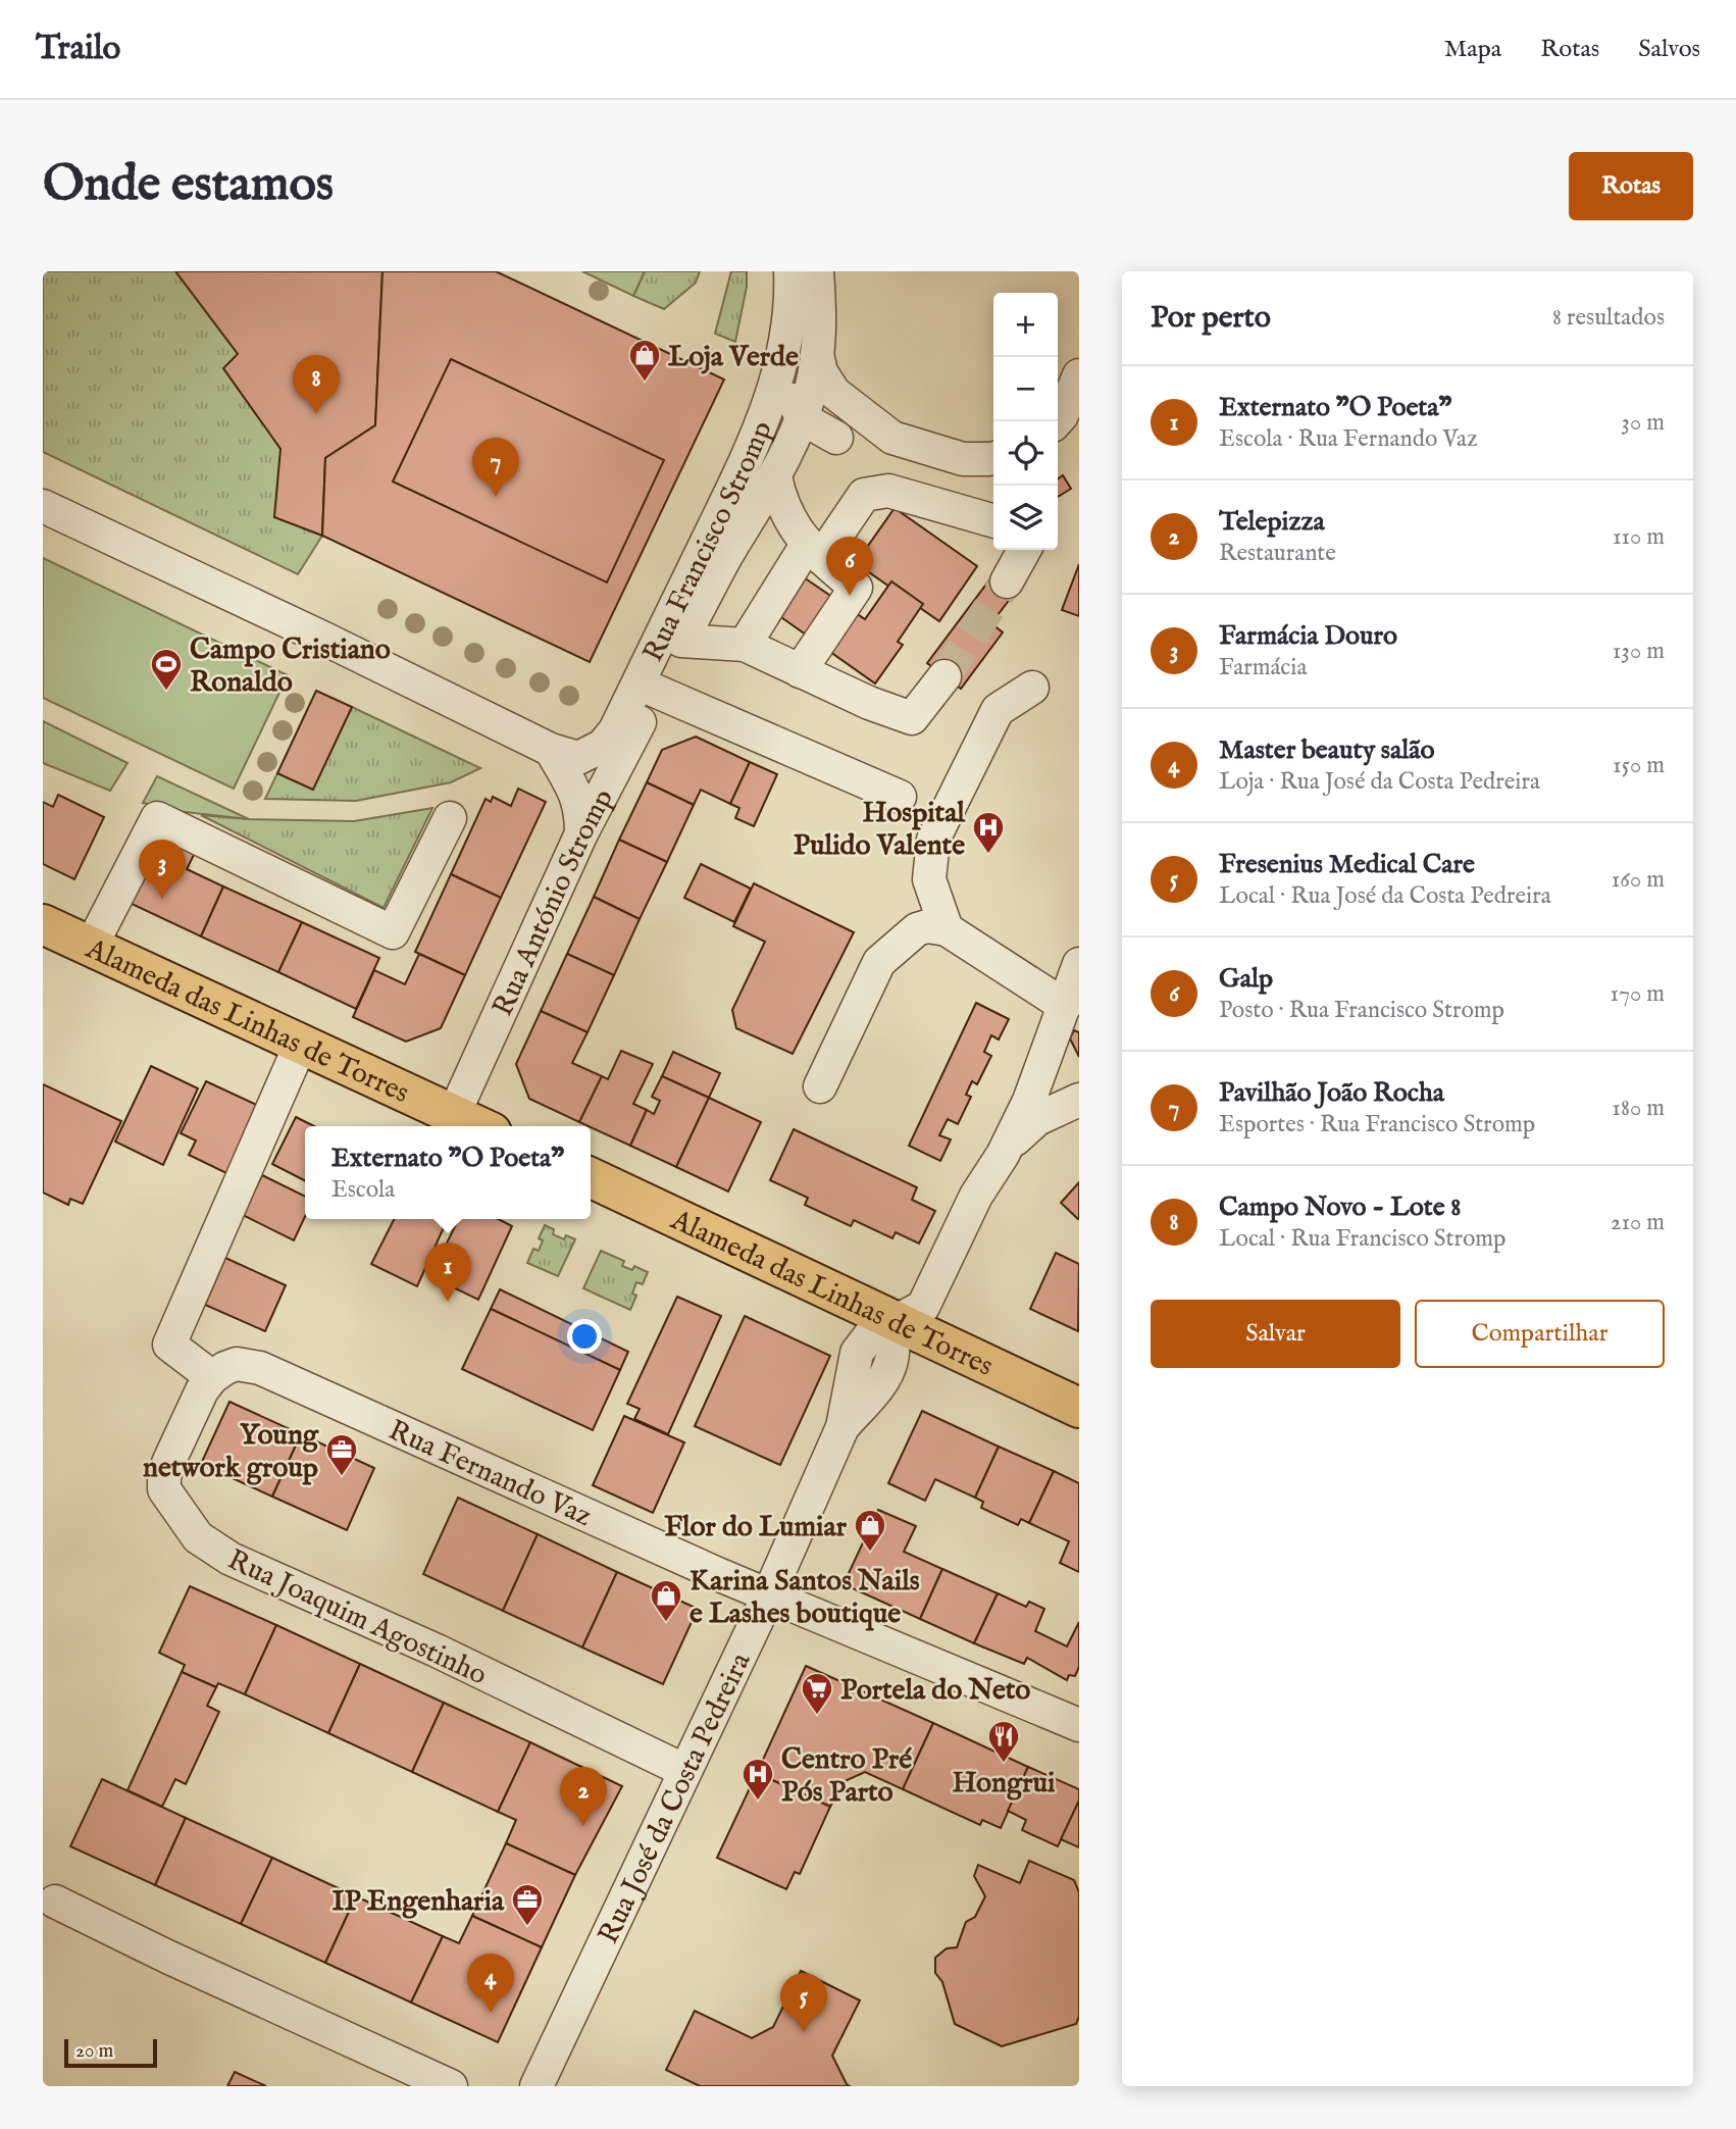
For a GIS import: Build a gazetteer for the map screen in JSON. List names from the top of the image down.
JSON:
{
  "streets": {
    "main road": ["Alameda das Linhas de Torres"],
    "street": [
      "Rua Francisco Stromp",
      "Rua António Stromp",
      "Rua Fernando Vaz",
      "Rua Joaquim Agostinho",
      "Rua José da Costa Pedreira"
    ]
  },
  "crossings": [
    ["Rua Francisco Stromp", "Rua António Stromp"],
    ["Rua António Stromp", "Alameda das Linhas de Torres"],
    ["Alameda das Linhas de Torres", "Rua José da Costa Pedreira"],
    ["Rua Fernando Vaz", "Rua Joaquim Agostinho"],
    ["Rua Fernando Vaz", "Rua José da Costa Pedreira"],
    ["Rua Joaquim Agostinho", "Rua José da Costa Pedreira"]
  ],
  "places": {
    "shop": ["Loja Verde", "Flor do Lumiar", "Karina Santos Nails e Lashes boutique"],
    "sports": ["Campo Cristiano Ronaldo"],
    "hospital": ["Hospital Pulido Valente", "Centro Pré Pós Parto"],
    "office": ["Young network group", "IP Engenharia"],
    "supermarket": ["Portela do Neto"],
    "restaurant": ["Hongrui"]
  },
  "scale_bar": "20 m",
  "page": {
    "header": "Trailo",
    "nav": ["Mapa", "Rotas", "Salvos"],
    "buttons": [
      "Rotas",
      ["Salvar", "Compartilhar"]
    ],
    "title": "Onde estamos",
    "heading": ["Por perto", "8 resultados"],
    "map_buttons": ["+", "−"],
    "pins": [
      "8",
      "7",
      "6",
      "3",
      "1",
      "2",
      "4",
      "5"
    ],
    "list": [
      {
        "mark": "1",
        "name": "Externato \"O Poeta\"",
        "note": "Escola · Rua Fernando Vaz",
        "value": "30 m"
      },
      {
        "mark": "2",
        "name": "Telepizza",
        "note": "Restaurante",
        "value": "110 m"
      },
      {
        "mark": "3",
        "name": "Farmácia Douro",
        "note": "Farmácia",
        "value": "130 m"
      },
      {
        "mark": "4",
        "name": "Master beauty salão",
        "note": "Loja · Rua José da Costa Pedreira",
        "value": "150 m"
      },
      {
        "mark": "5",
        "name": "Fresenius Medical Care",
        "note": "Local · Rua José da Costa Pedreira",
        "value": "160 m"
      },
      {
        "mark": "6",
        "name": "Galp",
        "note": "Posto · Rua Francisco Stromp",
        "value": "170 m"
      },
      {
        "mark": "7",
        "name": "Pavilhão João Rocha",
        "note": "Esportes · Rua Francisco Stromp",
        "value": "180 m"
      },
      {
        "mark": "8",
        "name": "Campo Novo - Lote 8",
        "note": "Local · Rua Francisco Stromp",
        "value": "210 m"
      }
    ],
    "popup": ["Externato \"O Poeta\"", "Escola"],
    "scale": "20 m"
  }
}
